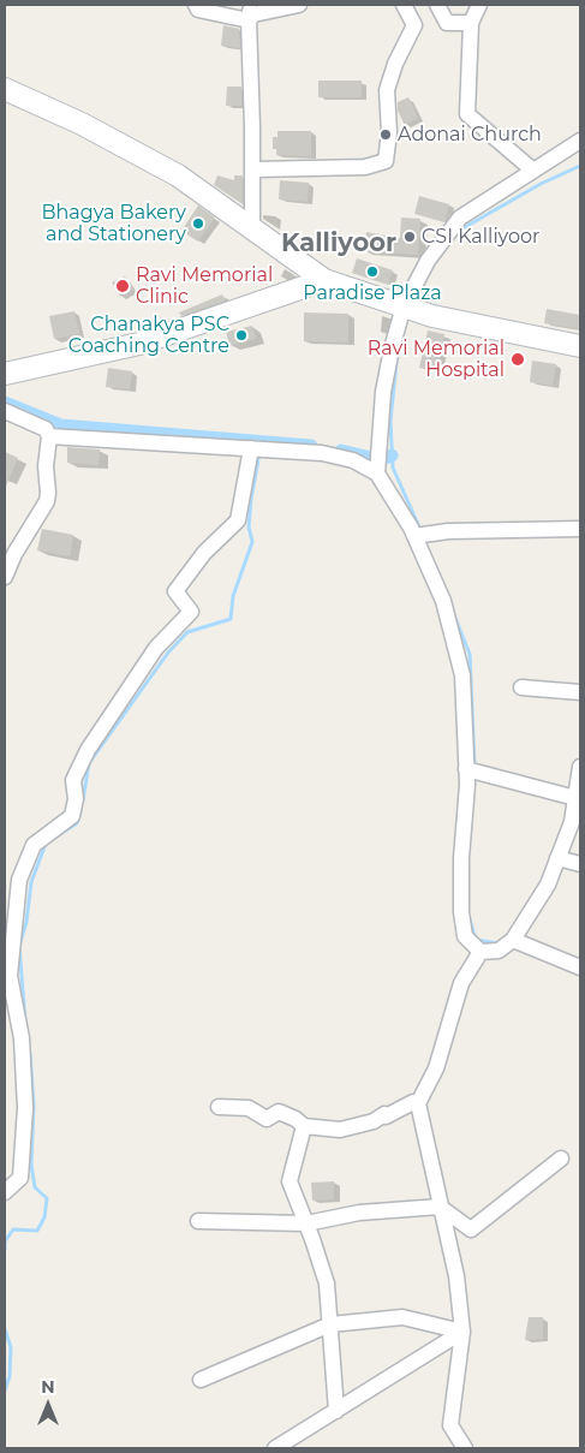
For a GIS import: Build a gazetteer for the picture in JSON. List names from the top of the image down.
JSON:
{
  "districts": ["Kalliyoor"],
  "places": [
    "Adonai Church",
    "Bhagya Bakery and Stationery",
    "CSI Kalliyoor",
    "Paradise Plaza",
    "Ravi Memorial Clinic",
    "Chanakya PSC Coaching Centre",
    "Ravi Memorial Hospital"
  ],
  "north": "top"
}
